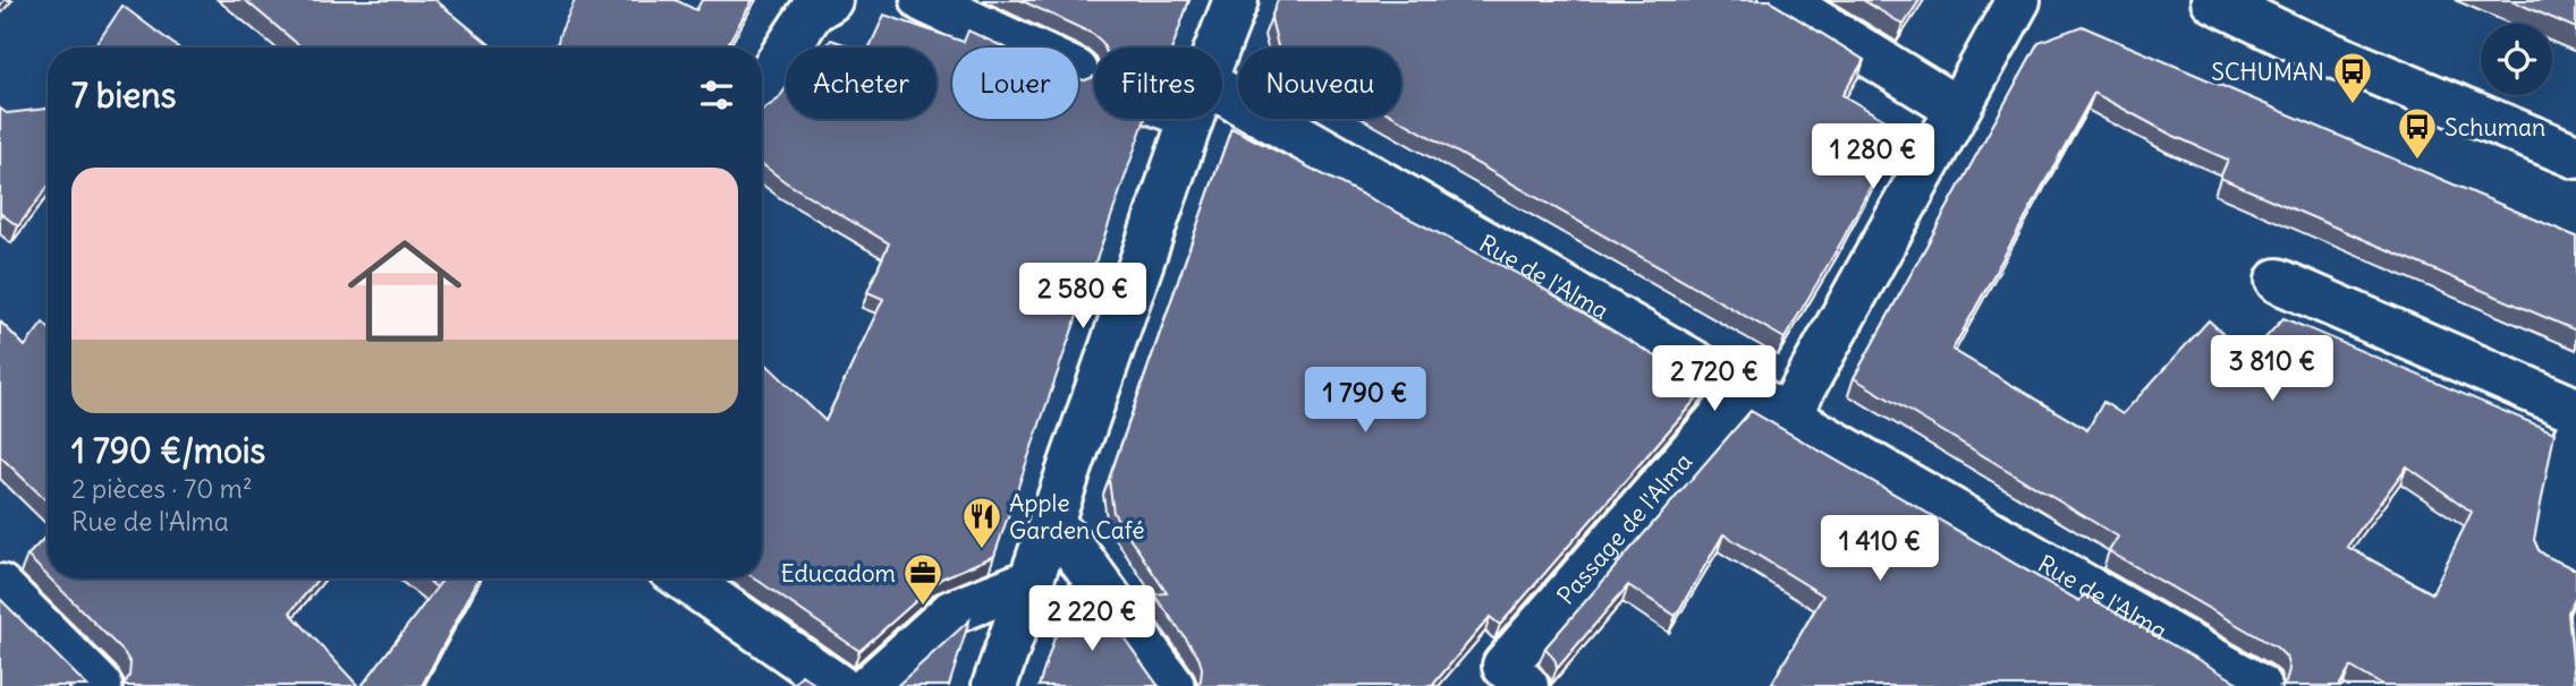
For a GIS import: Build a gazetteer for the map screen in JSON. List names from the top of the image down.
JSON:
{
  "streets": {
    "street": ["Rue de l'Alma", "Passage de l'Alma"]
  },
  "crossings": [
    ["Rue de l'Alma", "Passage de l'Alma"]
  ],
  "places": {
    "bus stop": ["SCHUMAN", "Schuman"],
    "restaurant": ["Apple Garden Café"],
    "office": ["Educadom"]
  },
  "page": {
    "chip": [
      "Acheter",
      "Louer",
      "Filtres",
      "Nouveau"
    ],
    "heading": "7 biens",
    "price": [
      "1 280 €",
      "2 580 €",
      "3 810 €",
      "2 720 €",
      "1 790 €",
      "1 410 €",
      "2 220 €"
    ],
    "list": [
      {
        "name": "1 790 €/mois",
        "note": "2 pièces · 70 m² · Rue de l'Alma"
      }
    ]
  }
}
